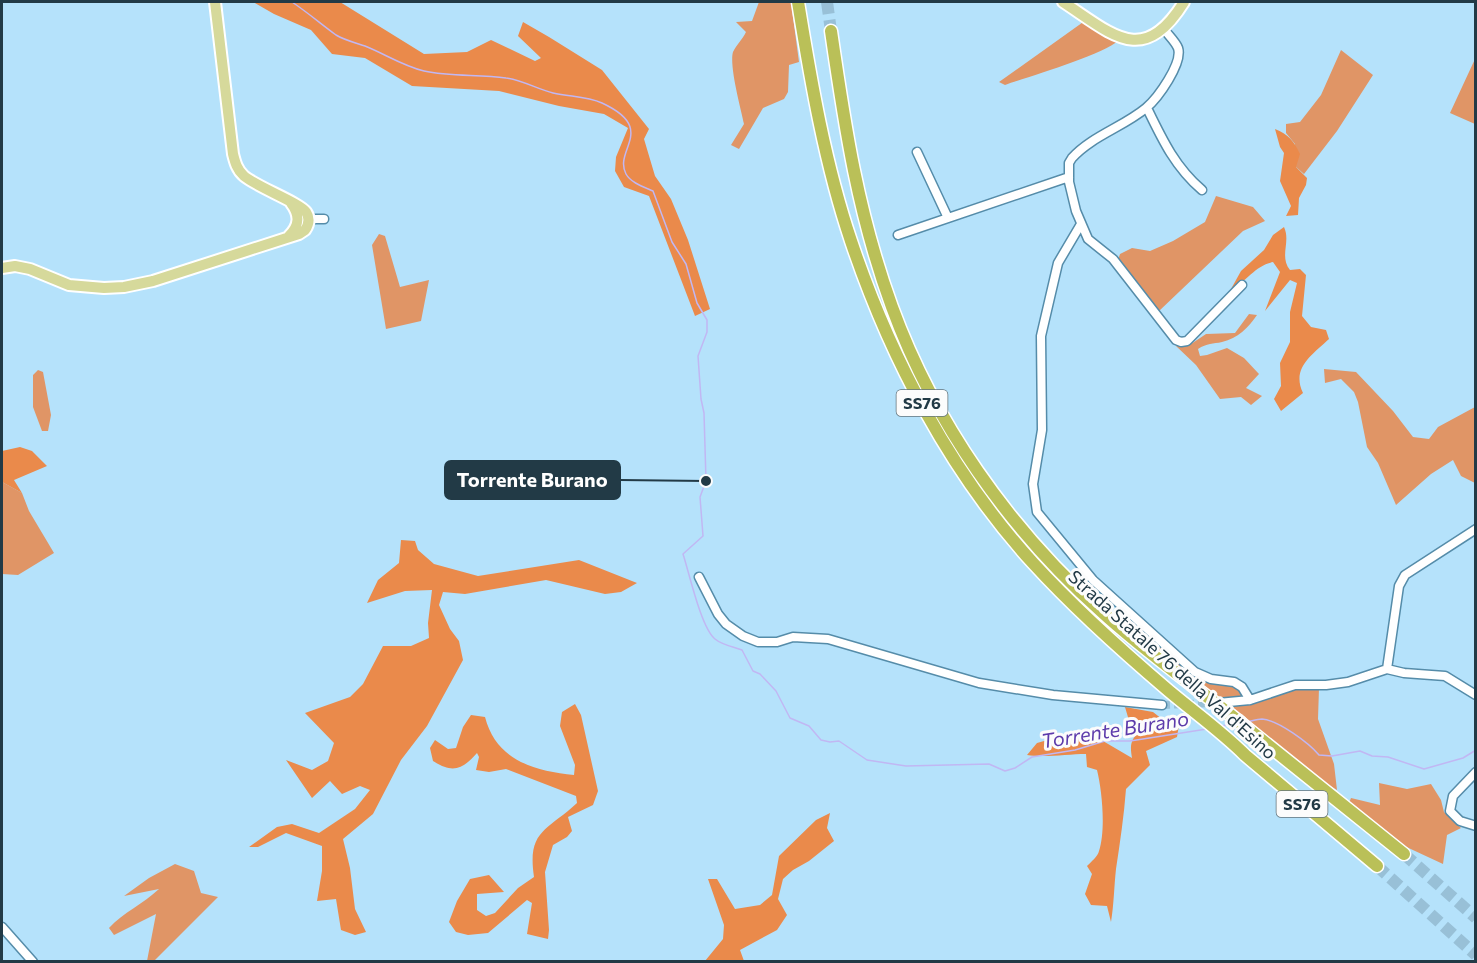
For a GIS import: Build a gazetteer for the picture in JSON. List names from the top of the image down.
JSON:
{
  "streets": {
    "highway": ["SS76", "Strada Statale 76 della Val d'Esino"]
  },
  "water": ["Torrente Burano"],
  "places": ["Torrente Burano"]
}
